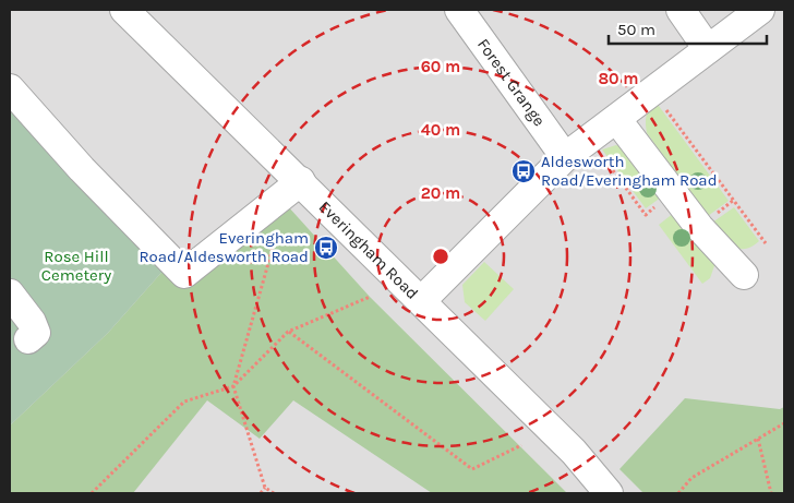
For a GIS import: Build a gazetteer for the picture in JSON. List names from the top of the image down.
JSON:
{
  "streets": {
    "street": ["Forest Grange", "Everingham Road"]
  },
  "parks": ["Rose Hill Cemetery"],
  "places": {
    "bus stop": ["Aldesworth Road/Everingham Road", "Everingham Road/Aldesworth Road"]
  },
  "scale_bar": "50 m",
  "rings": [
    "60 m",
    "80 m",
    "40 m",
    "20 m"
  ]
}
